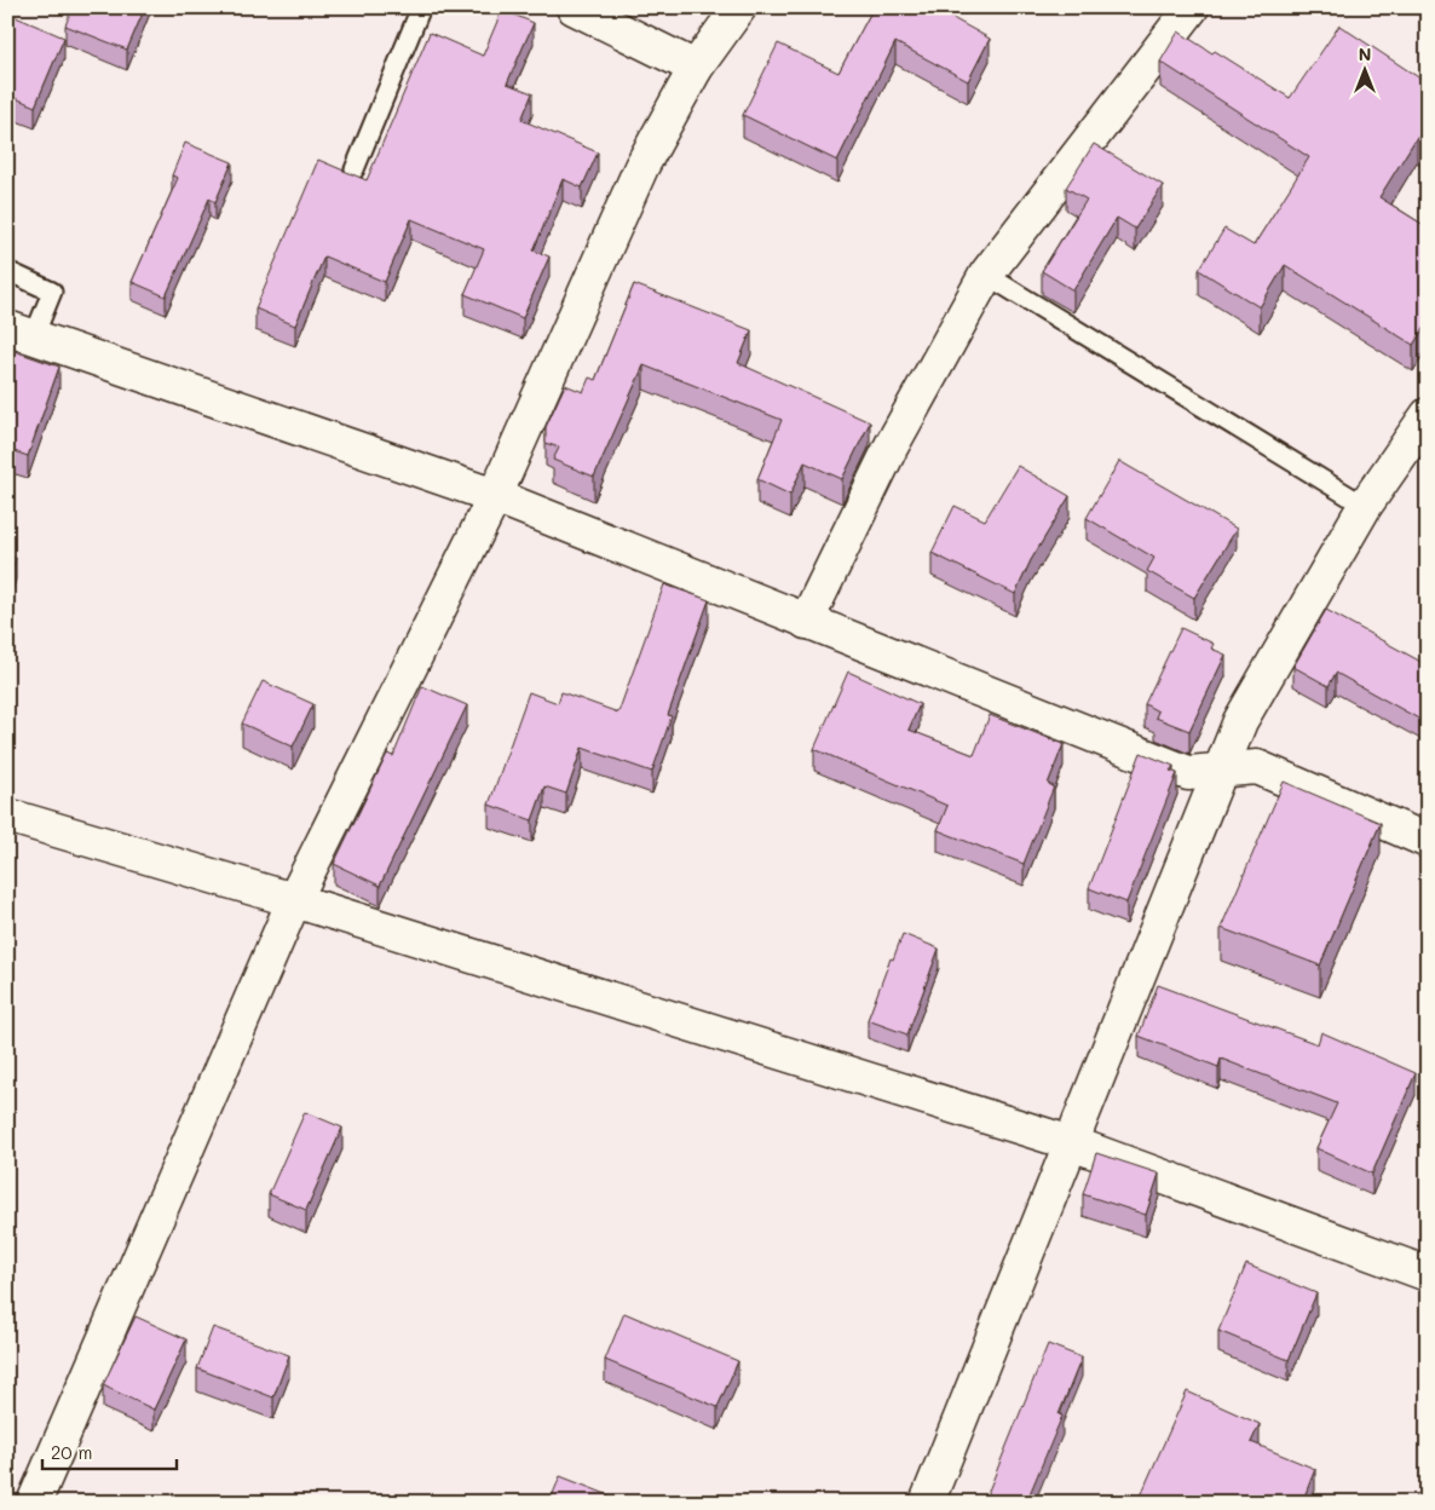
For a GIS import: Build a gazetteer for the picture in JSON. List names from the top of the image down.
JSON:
{
  "scale_bar": "20 m",
  "north": "top"
}
